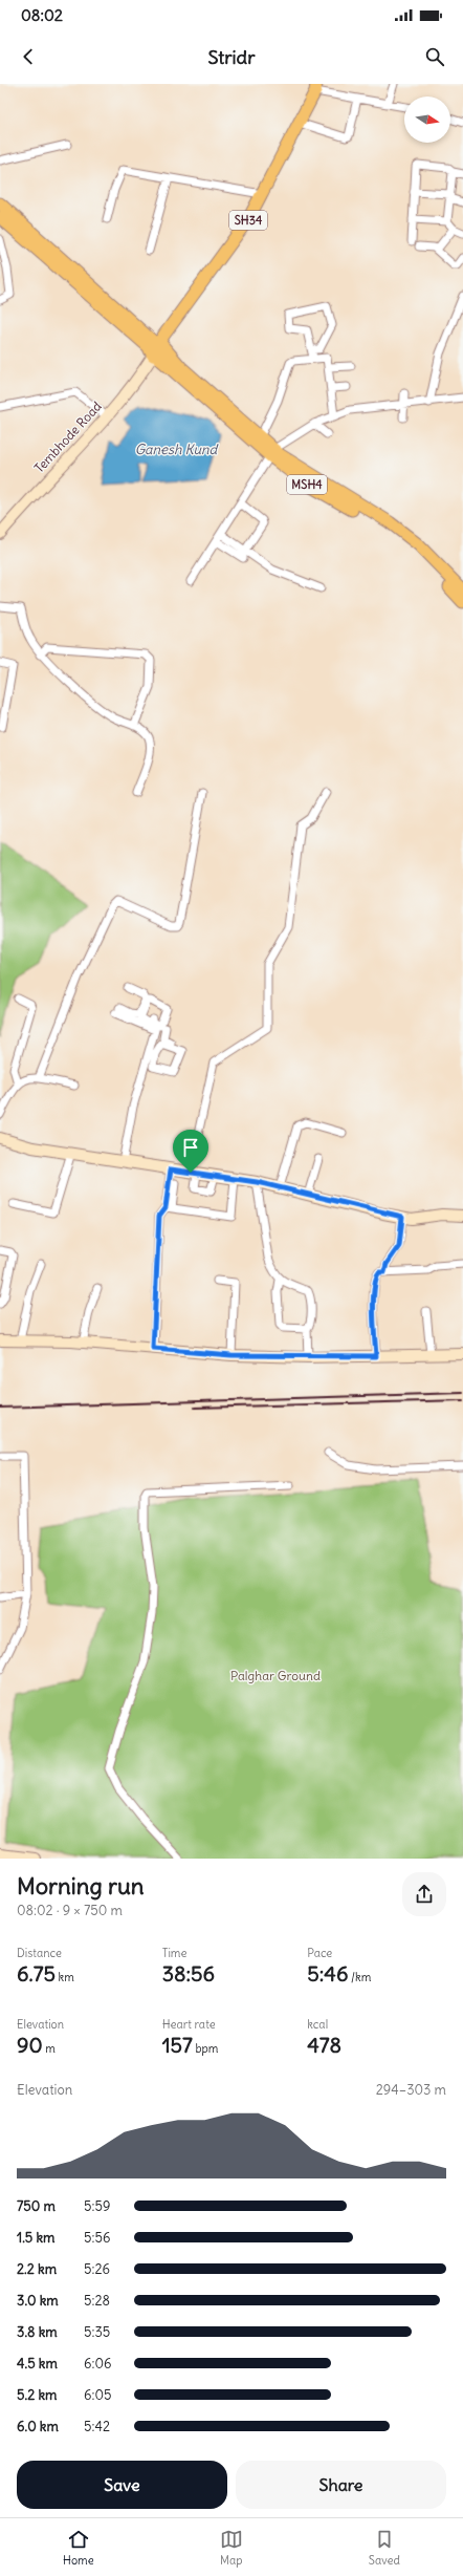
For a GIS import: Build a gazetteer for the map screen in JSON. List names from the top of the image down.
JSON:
{
  "streets": {
    "main road": ["SH34", "MSH4"],
    "street": ["Tembhode Road"]
  },
  "crossings": [
    ["SH34", "Tembhode Road"],
    ["SH34", "MSH4"],
    ["Tembhode Road", "MSH4"]
  ],
  "water": ["Ganesh Kund"],
  "parks": ["Palghar Ground"],
  "north": "right",
  "page": {
    "status": "08:02",
    "header": "Stridr",
    "heading": ["Morning run", "08:02 · 9 × 750 m"],
    "stats": [
      ["Distance", "6.75 km"],
      ["Time", "38:56"],
      ["Pace", "5:46 /km"],
      ["Elevation", "90 m"],
      ["Heart rate", "157 bpm"],
      ["kcal", "478"]
    ],
    "chart": ["Elevation", "294–303 m"],
    "list": [
      {
        "name": "750 m",
        "note": "5:59"
      },
      {
        "name": "1.5 km",
        "note": "5:56"
      },
      {
        "name": "2.2 km",
        "note": "5:26"
      },
      {
        "name": "3.0 km",
        "note": "5:28"
      },
      {
        "name": "3.8 km",
        "note": "5:35"
      },
      {
        "name": "4.5 km",
        "note": "6:06"
      },
      {
        "name": "5.2 km",
        "note": "6:05"
      },
      {
        "name": "6.0 km",
        "note": "5:42"
      }
    ],
    "buttons": ["Save", "Share"],
    "tabs": ["Home", "Map", "Saved"]
  }
}
